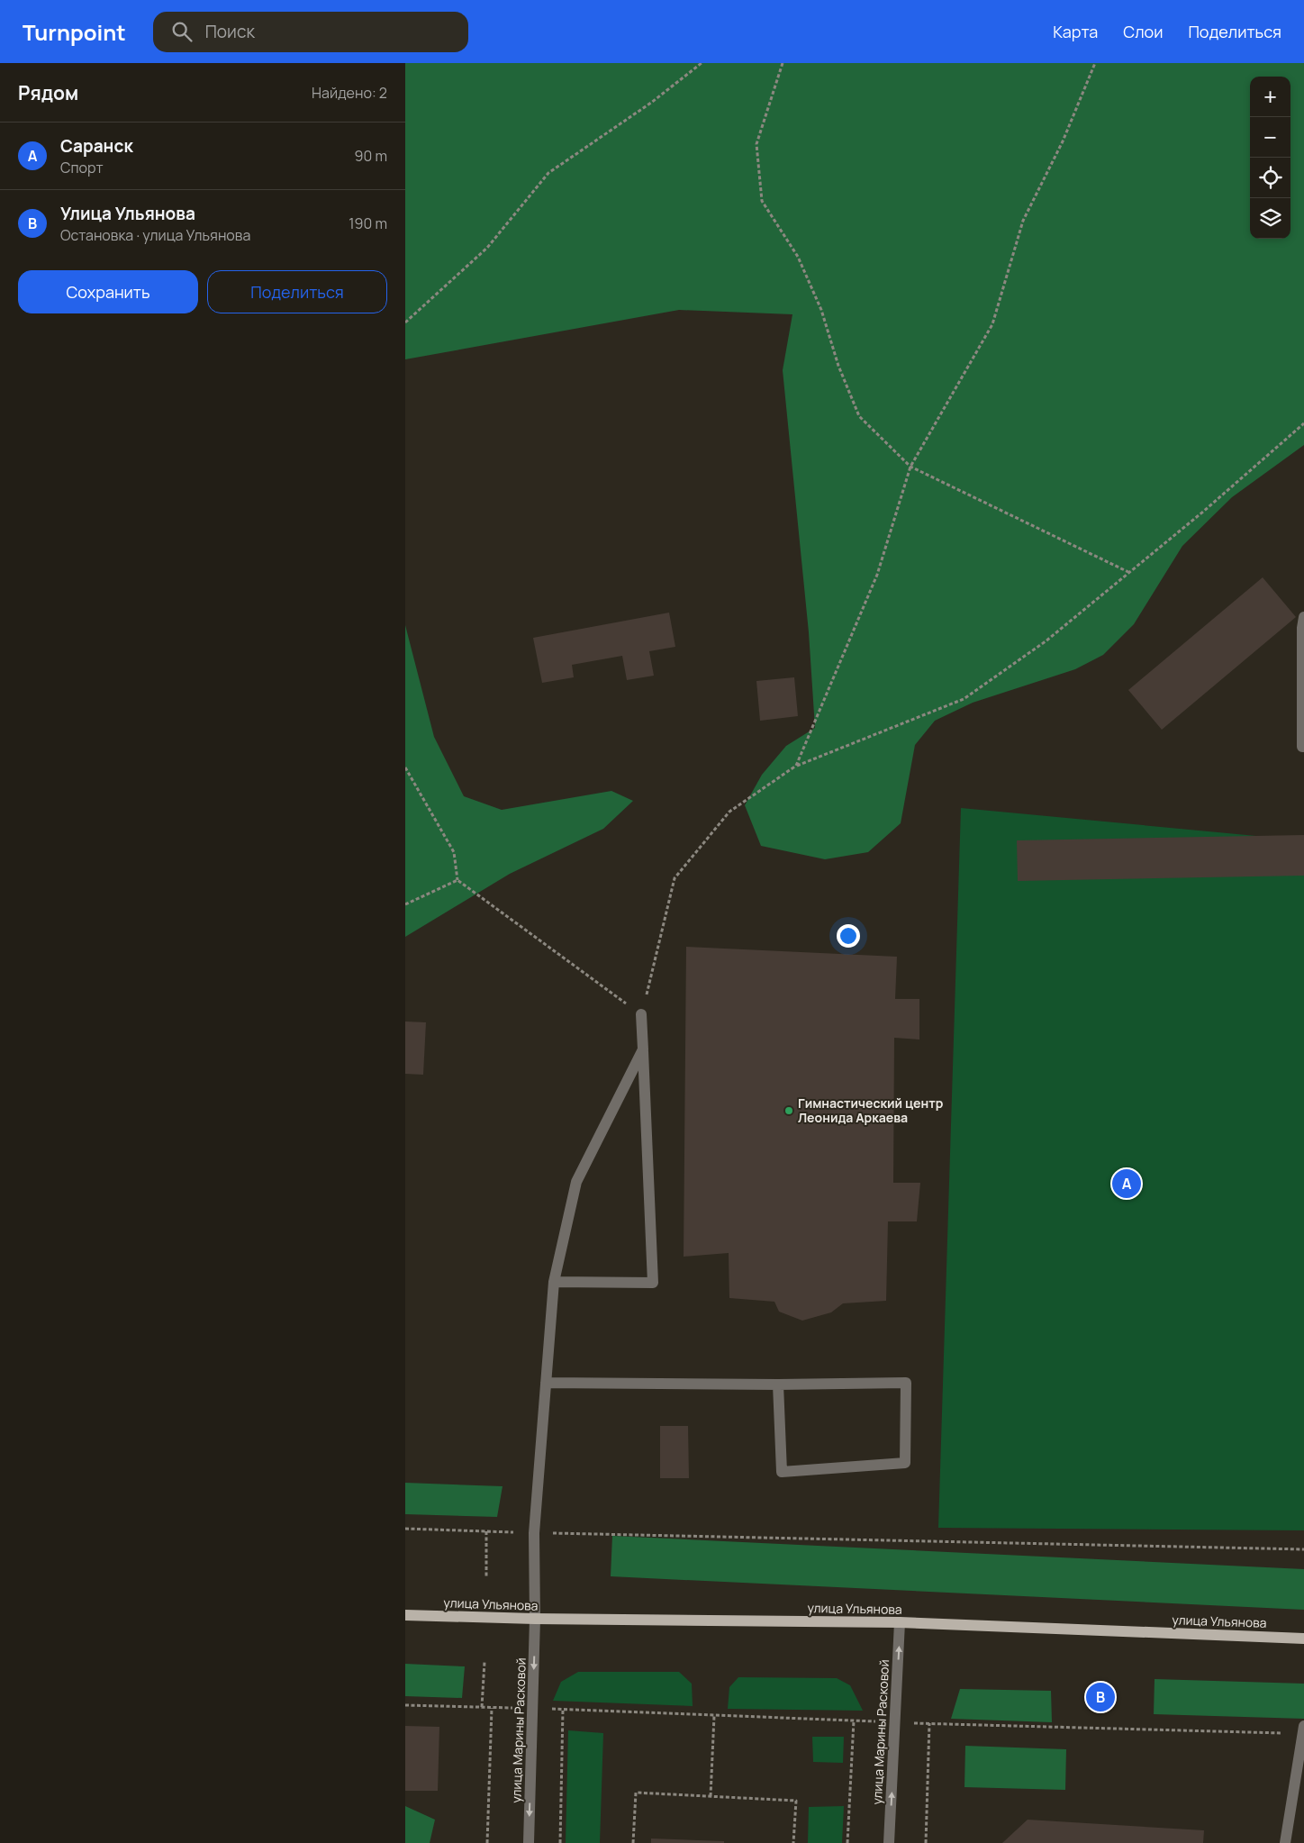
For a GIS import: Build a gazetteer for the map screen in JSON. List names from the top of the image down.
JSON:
{
  "streets": {
    "main road": ["улица Ульянова"],
    "street": ["улица Марины Расковой"]
  },
  "crossings": [
    ["улица Ульянова", "улица Марины Расковой"]
  ],
  "places": ["Гимнастический центр Леонида Аркаева"],
  "page": {
    "header": "Turnpoint",
    "search": "Поиск",
    "nav": ["Карта", "Слои", "Поделиться"],
    "heading": ["Рядом", "Найдено: 2"],
    "map_buttons": ["+", "−"],
    "list": [
      {
        "mark": "A",
        "name": "Саранск",
        "note": "Спорт",
        "value": "90 m"
      },
      {
        "mark": "B",
        "name": "Улица Ульянова",
        "note": "Остановка · улица Ульянова",
        "value": "190 m"
      }
    ],
    "buttons": ["Сохранить", "Поделиться"],
    "pins": ["A", "B"]
  }
}
